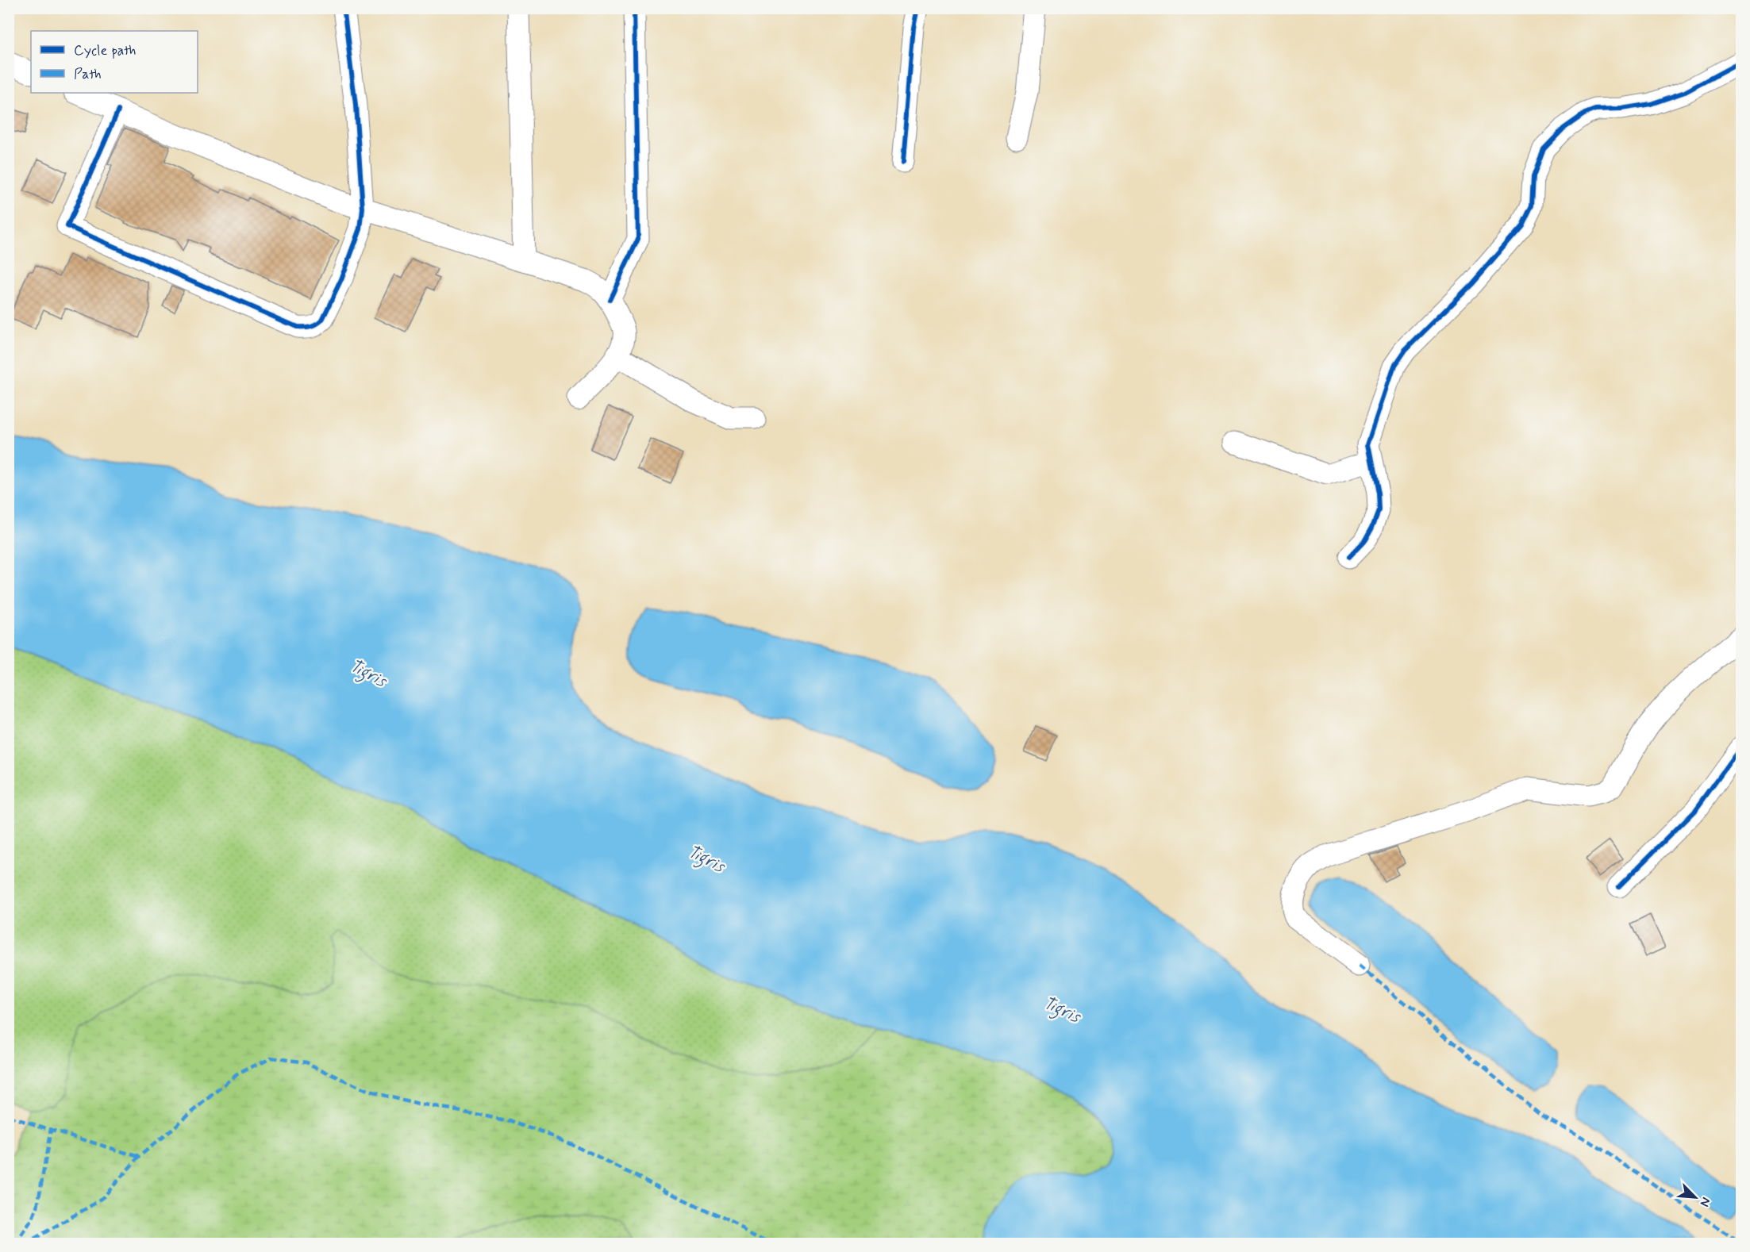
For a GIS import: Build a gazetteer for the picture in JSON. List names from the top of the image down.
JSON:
{
  "water": ["Tigris"],
  "legend": ["Cycle path", "Path"],
  "north": "bottom right"
}
